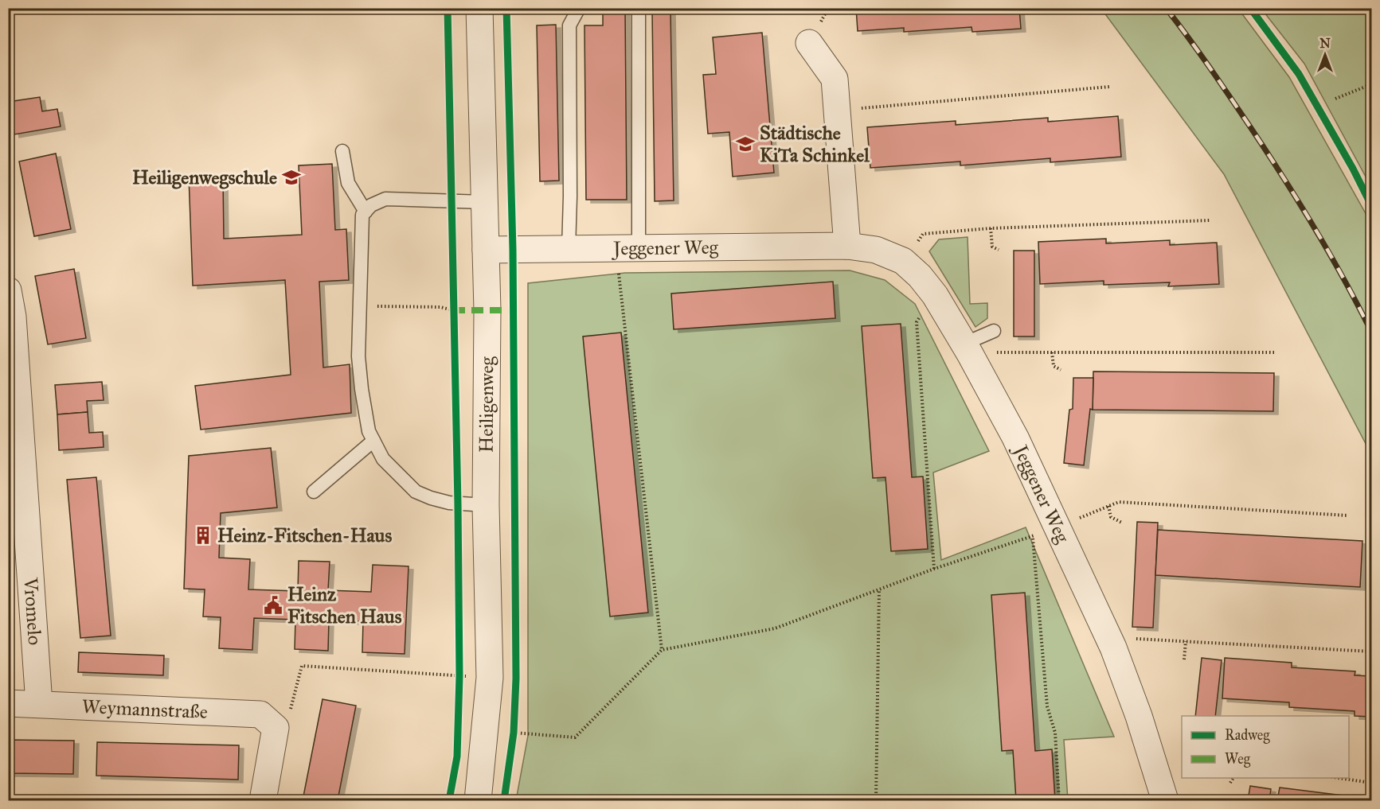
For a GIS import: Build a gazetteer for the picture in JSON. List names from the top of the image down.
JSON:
{
  "streets": {
    "street": [
      "Jeggener Weg",
      "Heiligenweg",
      "Vromelo",
      "Weymannstraße"
    ]
  },
  "crossings": [
    ["Jeggener Weg", "Heiligenweg"],
    ["Vromelo", "Weymannstraße"]
  ],
  "places": {
    "school or university": ["Städtische KiTa Schinkel", "Heiligenwegschule"],
    "building": ["Heinz-Fitschen-Haus"],
    "public building": ["Heinz Fitschen Haus"]
  },
  "legend": ["Radweg", "Weg"],
  "north": "top"
}
